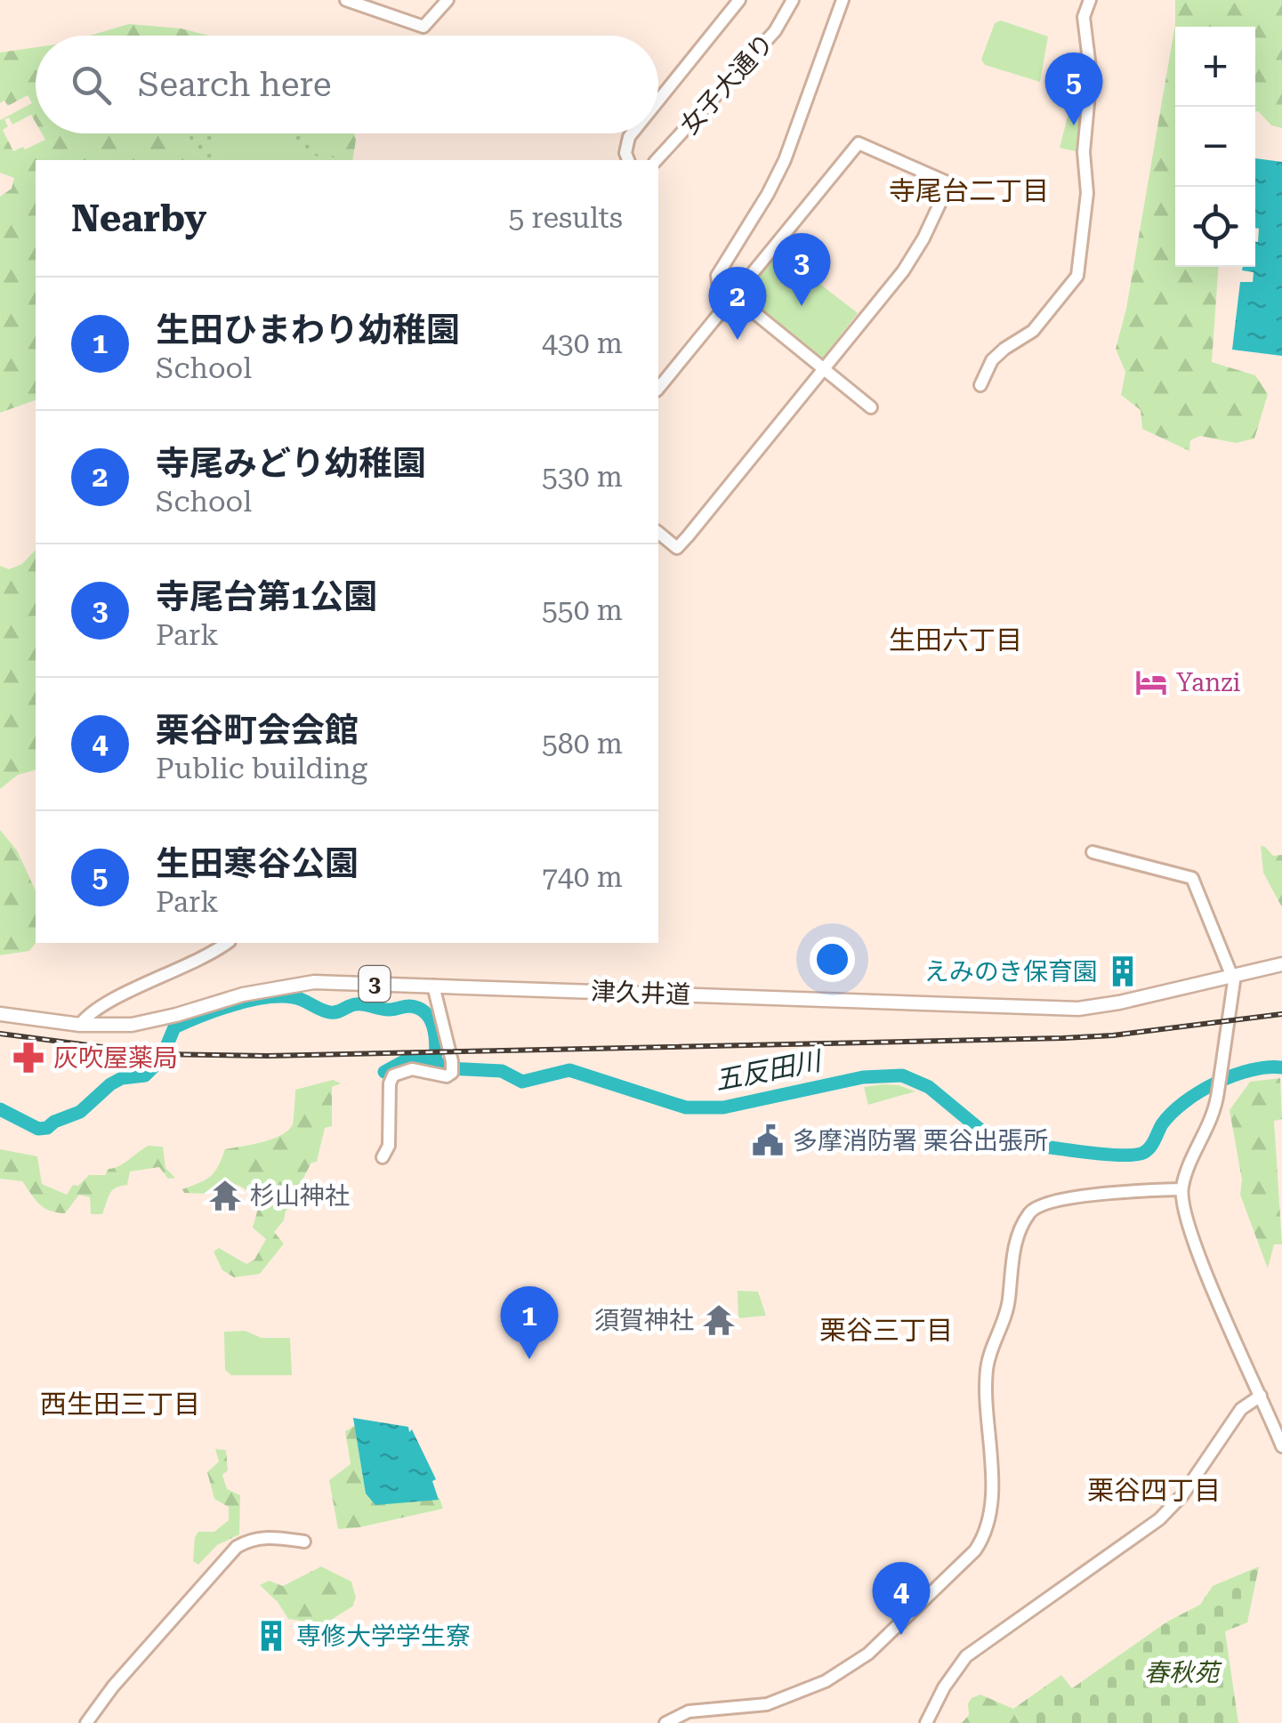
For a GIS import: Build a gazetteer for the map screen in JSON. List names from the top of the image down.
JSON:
{
  "streets": {
    "main road": ["3", "津久井道"],
    "street": ["女子大通り"]
  },
  "districts": [
    "寺尾台二丁目",
    "生田六丁目",
    "栗谷三丁目",
    "西生田三丁目",
    "栗谷四丁目"
  ],
  "water": ["五反田川"],
  "parks": ["春秋苑"],
  "places": {
    "hotel": ["Yanzi"],
    "building": ["えみのき保育園", "専修大学学生寮"],
    "pharmacy": ["灰吹屋薬局"],
    "public building": ["多摩消防署 栗谷出張所"],
    "temple": ["杉山神社", "須賀神社"]
  },
  "page": {
    "map_buttons": ["+", "−"],
    "search": "Search here",
    "pins": [
      "5",
      "3",
      "2",
      "1",
      "4"
    ],
    "heading": ["Nearby", "5 results"],
    "list": [
      {
        "mark": "1",
        "name": "生田ひまわり幼稚園",
        "note": "School",
        "value": "430 m"
      },
      {
        "mark": "2",
        "name": "寺尾みどり幼稚園",
        "note": "School",
        "value": "530 m"
      },
      {
        "mark": "3",
        "name": "寺尾台第1公園",
        "note": "Park",
        "value": "550 m"
      },
      {
        "mark": "4",
        "name": "栗谷町会会館",
        "note": "Public building",
        "value": "580 m"
      },
      {
        "mark": "5",
        "name": "生田寒谷公園",
        "note": "Park",
        "value": "740 m"
      }
    ]
  }
}
